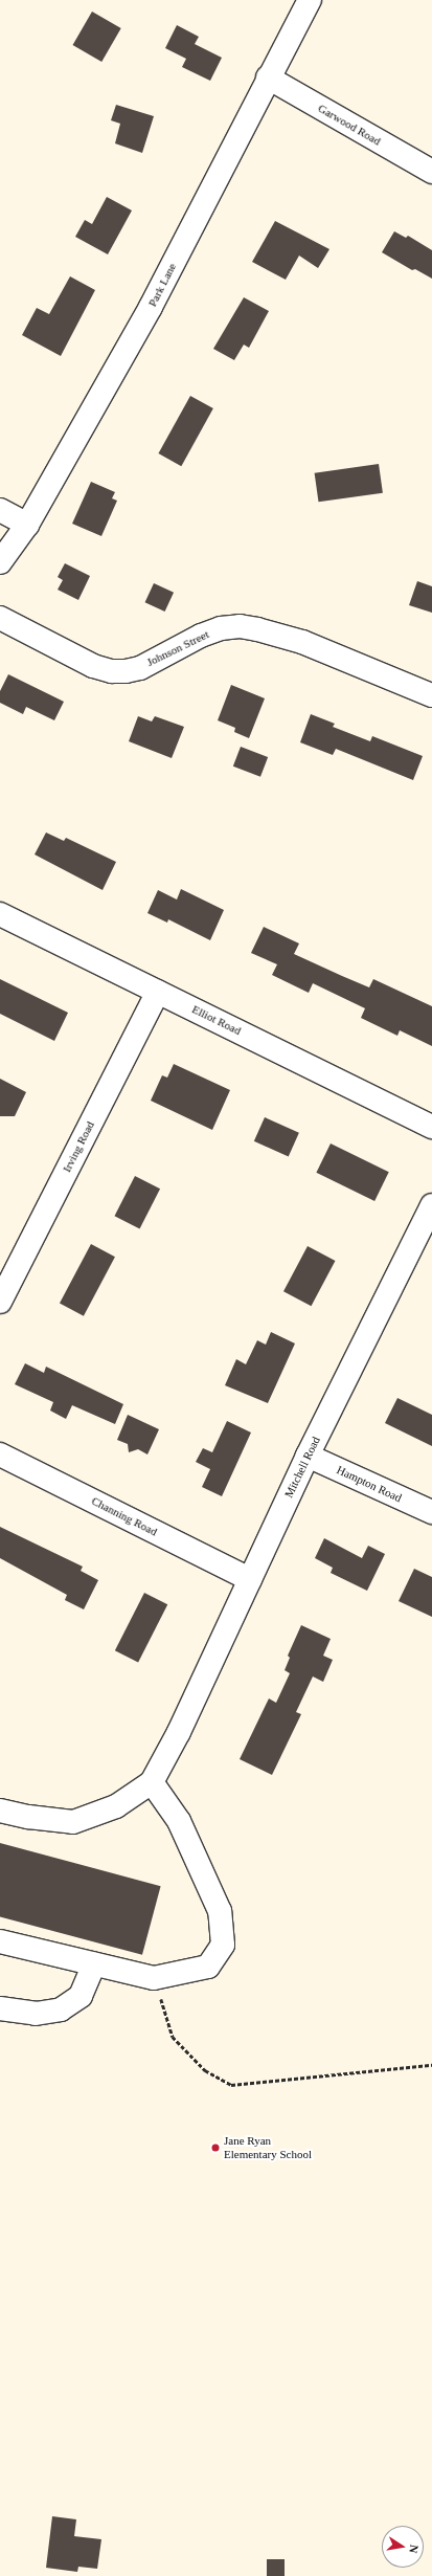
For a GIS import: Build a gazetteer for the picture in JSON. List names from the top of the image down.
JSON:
{
  "streets": {
    "street": [
      "Garwood Road",
      "Park Lane",
      "Johnson Street",
      "Elliot Road",
      "Irving Road",
      "Mitchell Road",
      "Hampton Road",
      "Channing Road"
    ]
  },
  "crossings": [
    ["Garwood Road", "Park Lane"],
    ["Elliot Road", "Irving Road"],
    ["Mitchell Road", "Hampton Road"],
    ["Mitchell Road", "Channing Road"]
  ],
  "places": ["Jane Ryan Elementary School"],
  "north": "right"
}
